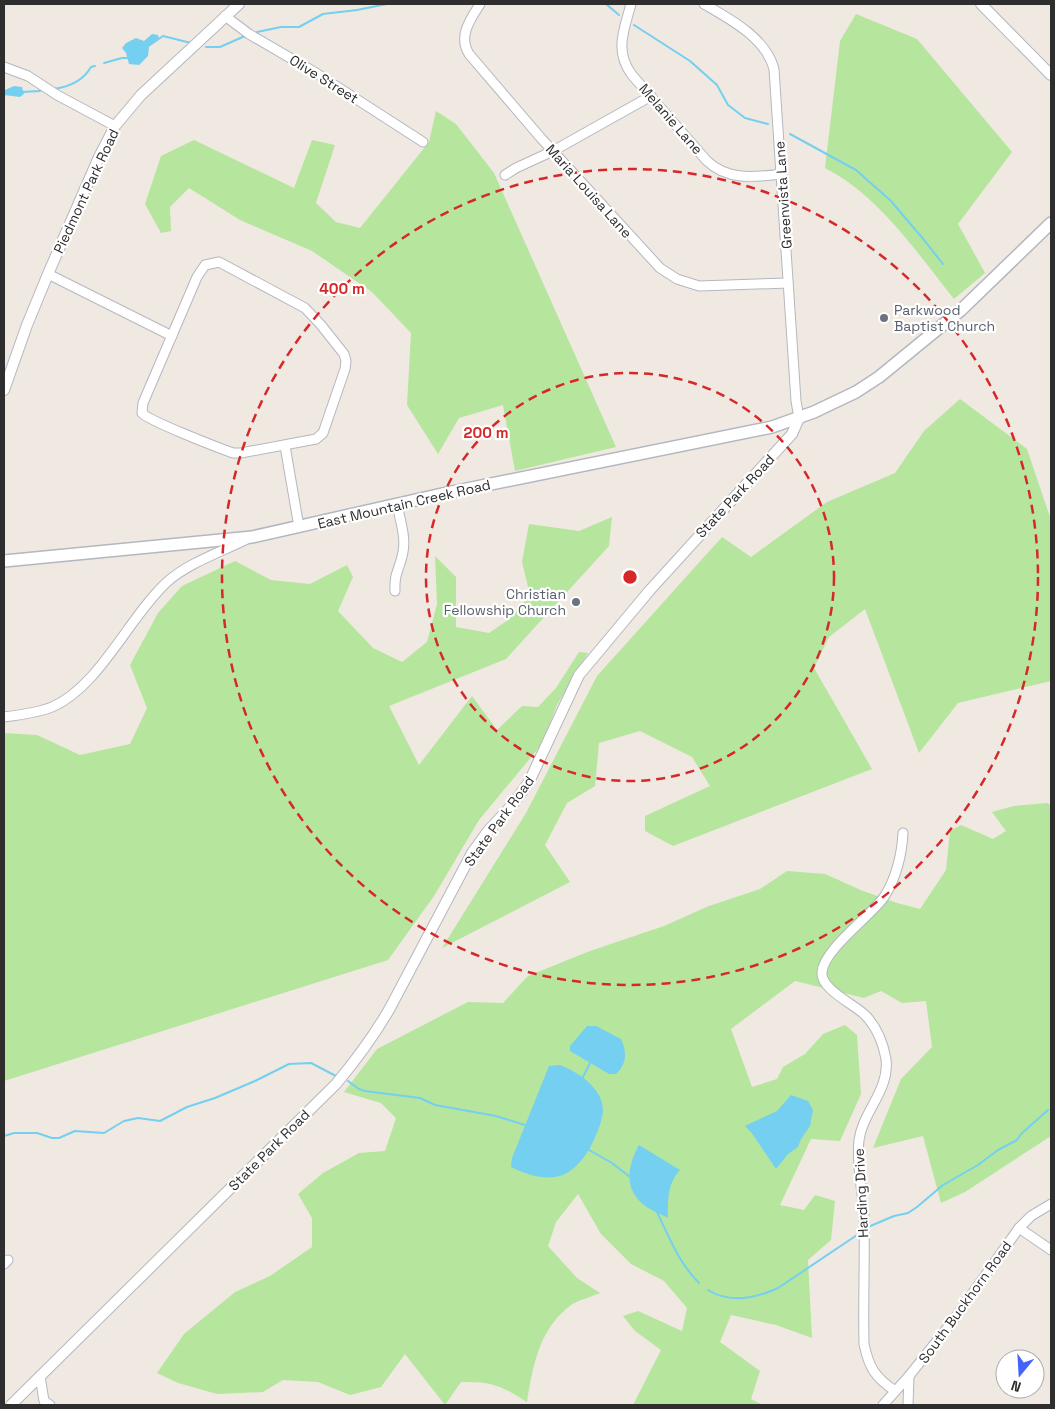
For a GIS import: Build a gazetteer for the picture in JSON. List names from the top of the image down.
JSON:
{
  "streets": {
    "main road": ["East Mountain Creek Road"],
    "street": [
      "Olive Street",
      "Melanie Lane",
      "Piedmont Park Road",
      "Maria Louisa Lane",
      "Greenvista Lane",
      "State Park Road",
      "Harding Drive",
      "South Buckhorn Road"
    ]
  },
  "crossings": [
    ["Olive Street", "Piedmont Park Road"],
    ["Melanie Lane", "Greenvista Lane"],
    ["Maria Louisa Lane", "Greenvista Lane"],
    ["Greenvista Lane", "State Park Road"],
    ["Greenvista Lane", "East Mountain Creek Road"],
    ["State Park Road", "East Mountain Creek Road"],
    ["Harding Drive", "South Buckhorn Road"]
  ],
  "places": ["Parkwood Baptist Church", "Christian Fellowship Church"],
  "north": "bottom",
  "rings": ["400 m", "200 m"]
}
